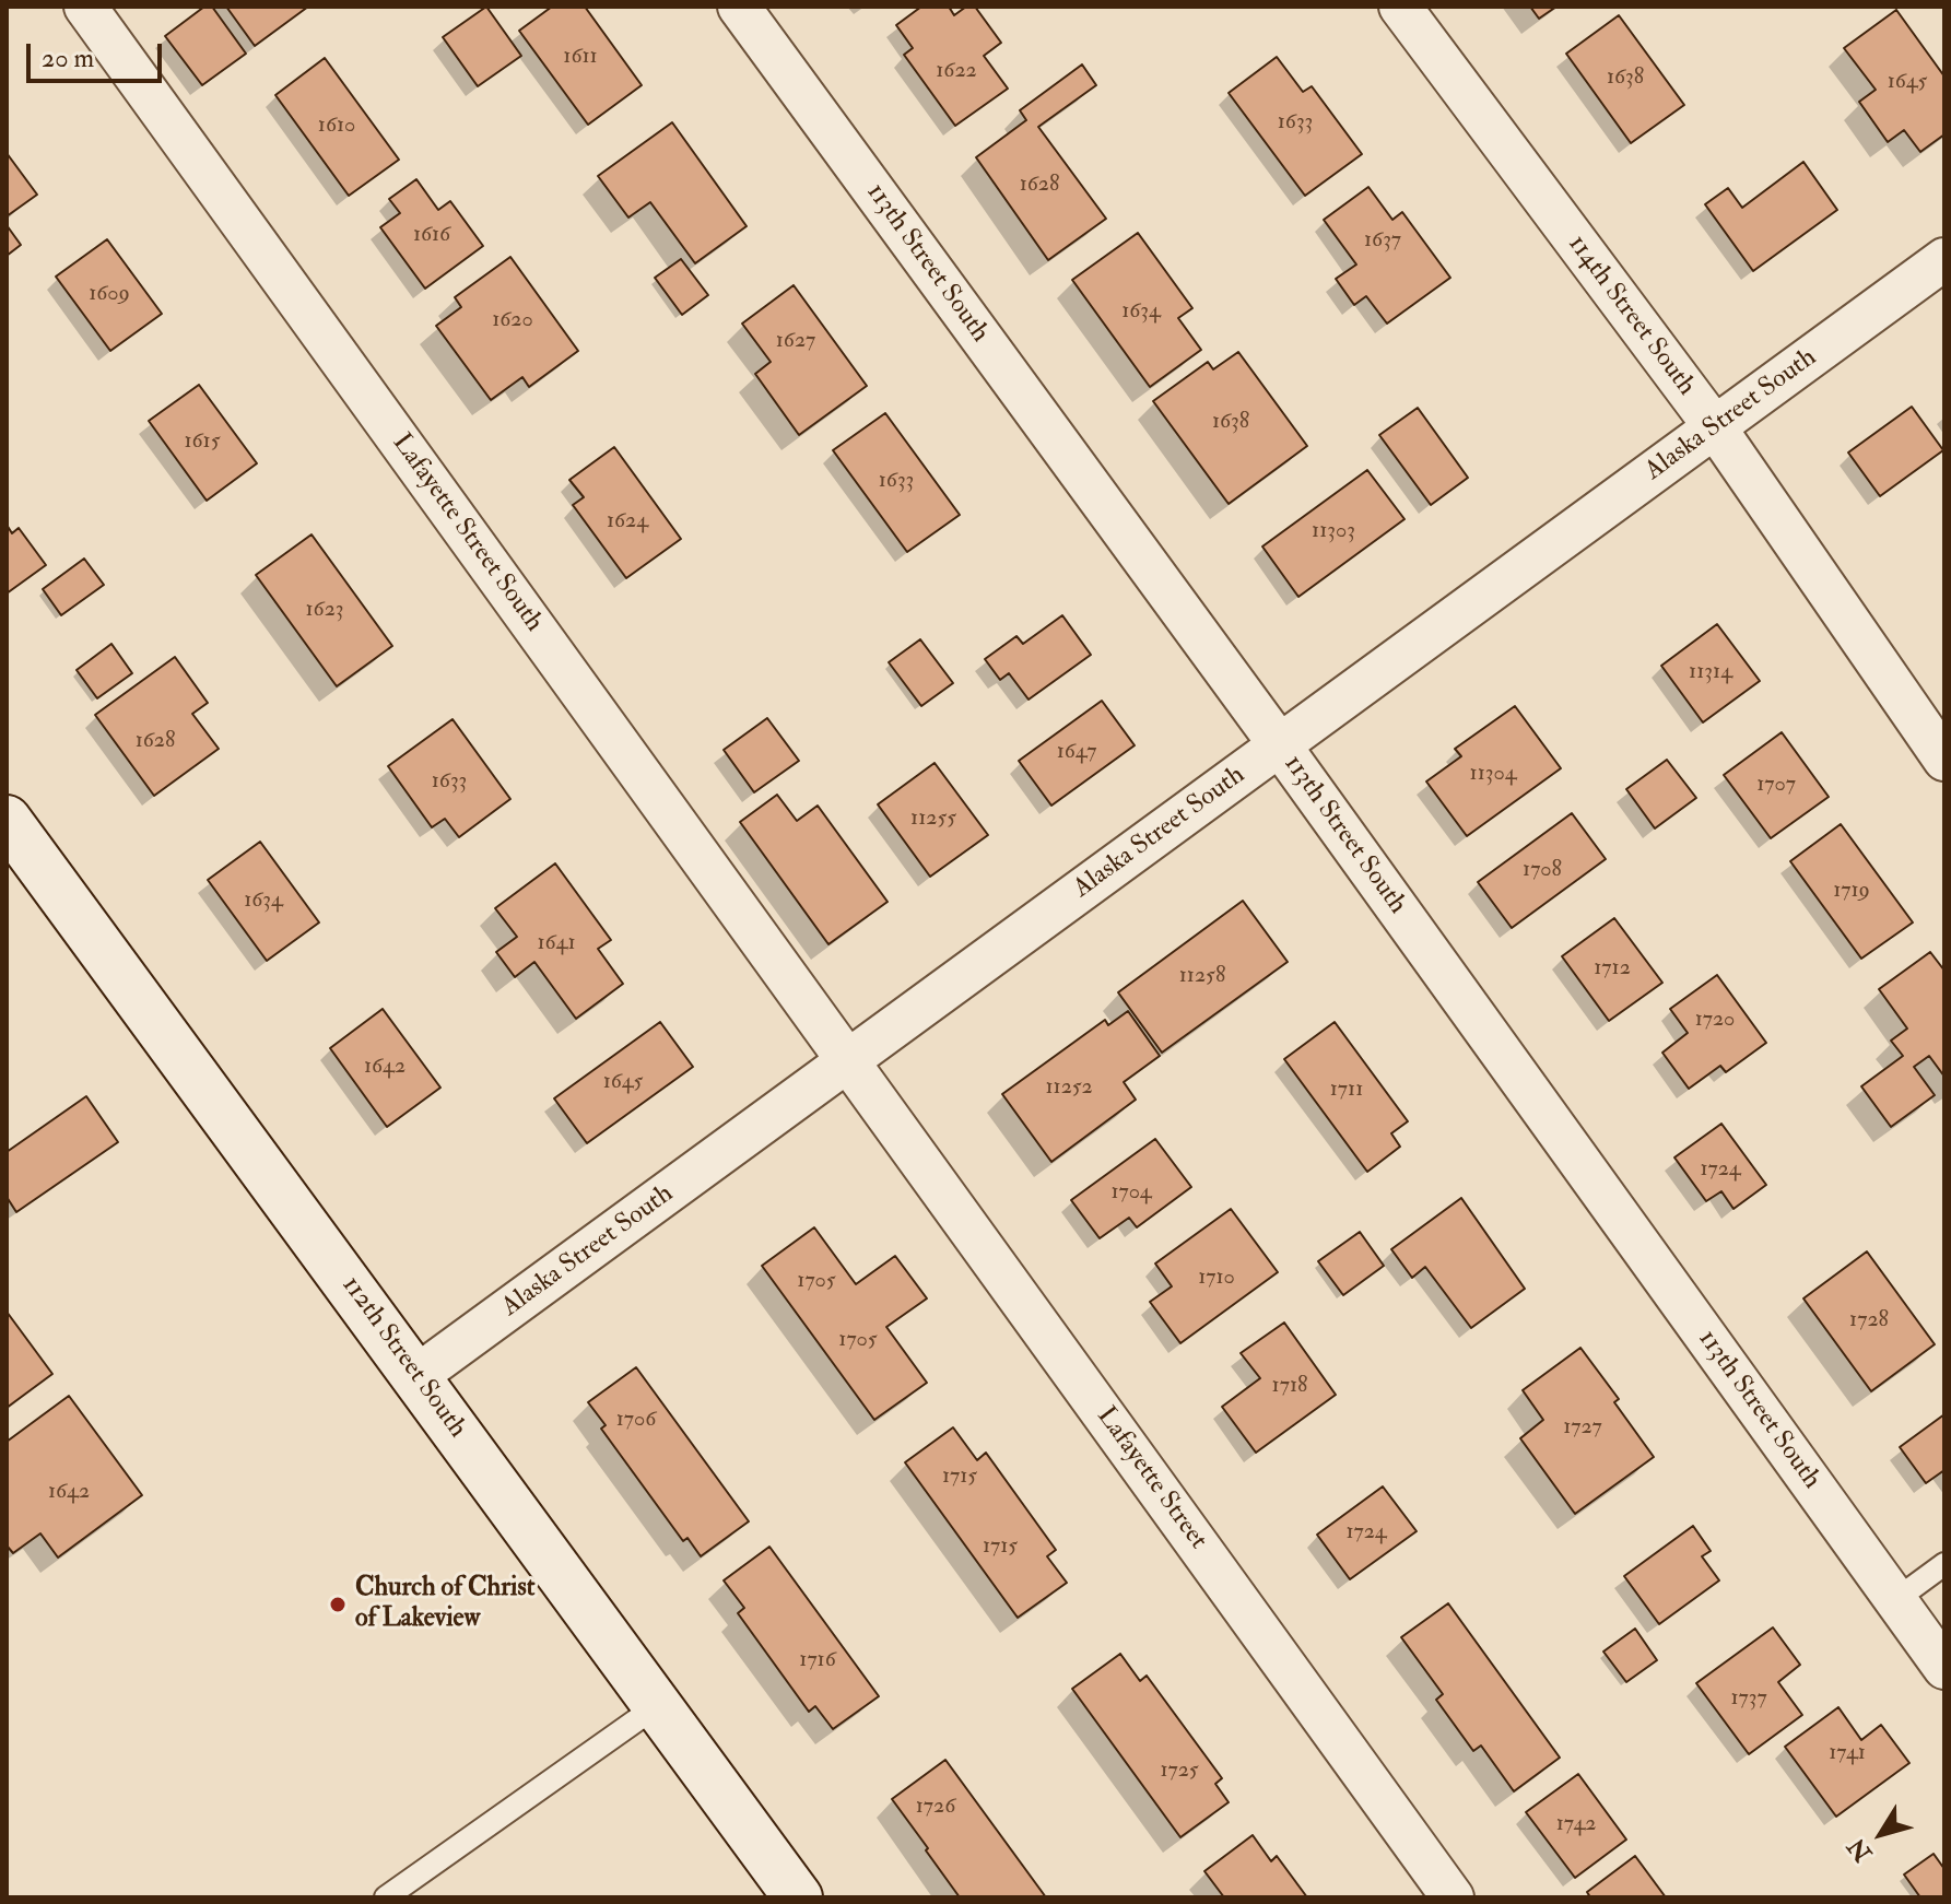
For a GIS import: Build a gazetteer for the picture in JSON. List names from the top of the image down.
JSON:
{
  "streets": {
    "main road": ["112th Street South"],
    "street": [
      "113th Street South",
      "114th Street South",
      "Alaska Street South",
      "Lafayette Street South",
      "Lafayette Street"
    ]
  },
  "crossings": [
    ["113th Street South", "Alaska Street South"],
    ["114th Street South", "Alaska Street South"],
    ["Alaska Street South", "Lafayette Street South"],
    ["Alaska Street South", "112th Street South"],
    ["Alaska Street South", "Lafayette Street"],
    ["Lafayette Street South", "Lafayette Street"]
  ],
  "places": ["Church of Christ of Lakeview"],
  "house_numbers": [
    "1611",
    "1622",
    "1638",
    "1645",
    "1633",
    "1610",
    "1628",
    "1616",
    "1637",
    "1609",
    "1634",
    "1620",
    "1627",
    "1638",
    "1615",
    "1633",
    "1624",
    "11303",
    "1623",
    "11314",
    "1628",
    "1647",
    "11304",
    "1633",
    "1707",
    "11255",
    "1708",
    "1719",
    "1634",
    "1641",
    "1712",
    "11258",
    "1720",
    "1642",
    "1645",
    "11252",
    "1711",
    "1724",
    "1704",
    "1710",
    "1705",
    "1728",
    "1705",
    "1718",
    "1706",
    "1727",
    "1715",
    "1642",
    "1724",
    "1715",
    "1716",
    "1737",
    "1741",
    "1725",
    "1726",
    "1742"
  ],
  "scale_bar": "20 m",
  "north": "bottom left"
}
